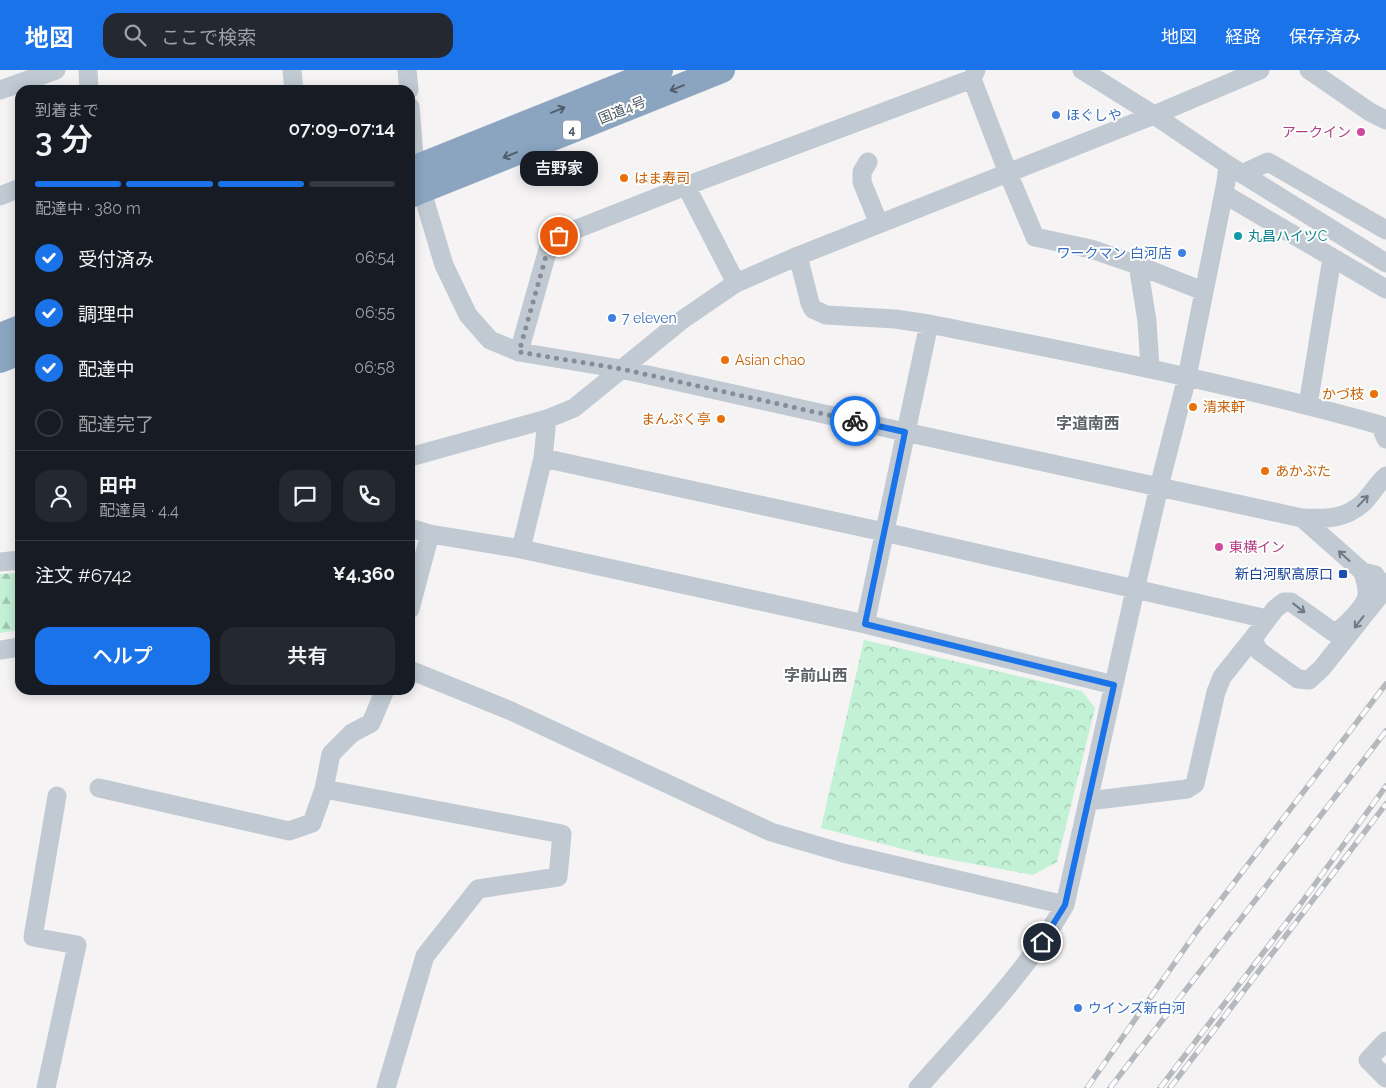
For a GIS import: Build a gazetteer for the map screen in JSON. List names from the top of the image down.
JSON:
{
  "streets": {
    "highway": ["国道4号", "4"]
  },
  "districts": ["字道南西", "字前山西"],
  "places": {
    "other": [
      "ほぐしや",
      "アークイン",
      "はま寿司",
      "吉野家",
      "丸昌ハイツC",
      "ワークマン 白河店",
      "7 eleven",
      "Asian chao",
      "かづ枝",
      "清来軒",
      "まんぷく亭",
      "あかぶた",
      "東横イン",
      "ウインズ新白河"
    ],
    "transit": ["新白河駅高原口"]
  },
  "page": {
    "header": "地図",
    "search": "ここで検索",
    "nav": ["地図", "経路", "保存済み"],
    "heading": ["3 分", "到着まで", "07:09–07:14"],
    "panel": [
      "田中",
      "配達員 · 4.4",
      "注文 #6742",
      "¥4,360"
    ],
    "bubble": "吉野家",
    "bar": "配達中 · 380 m",
    "list": [
      ["受付済み", "06:54"],
      ["調理中", "06:55"],
      ["配達中", "06:58"],
      "配達完了"
    ],
    "buttons": ["ヘルプ", "共有"]
  }
}
